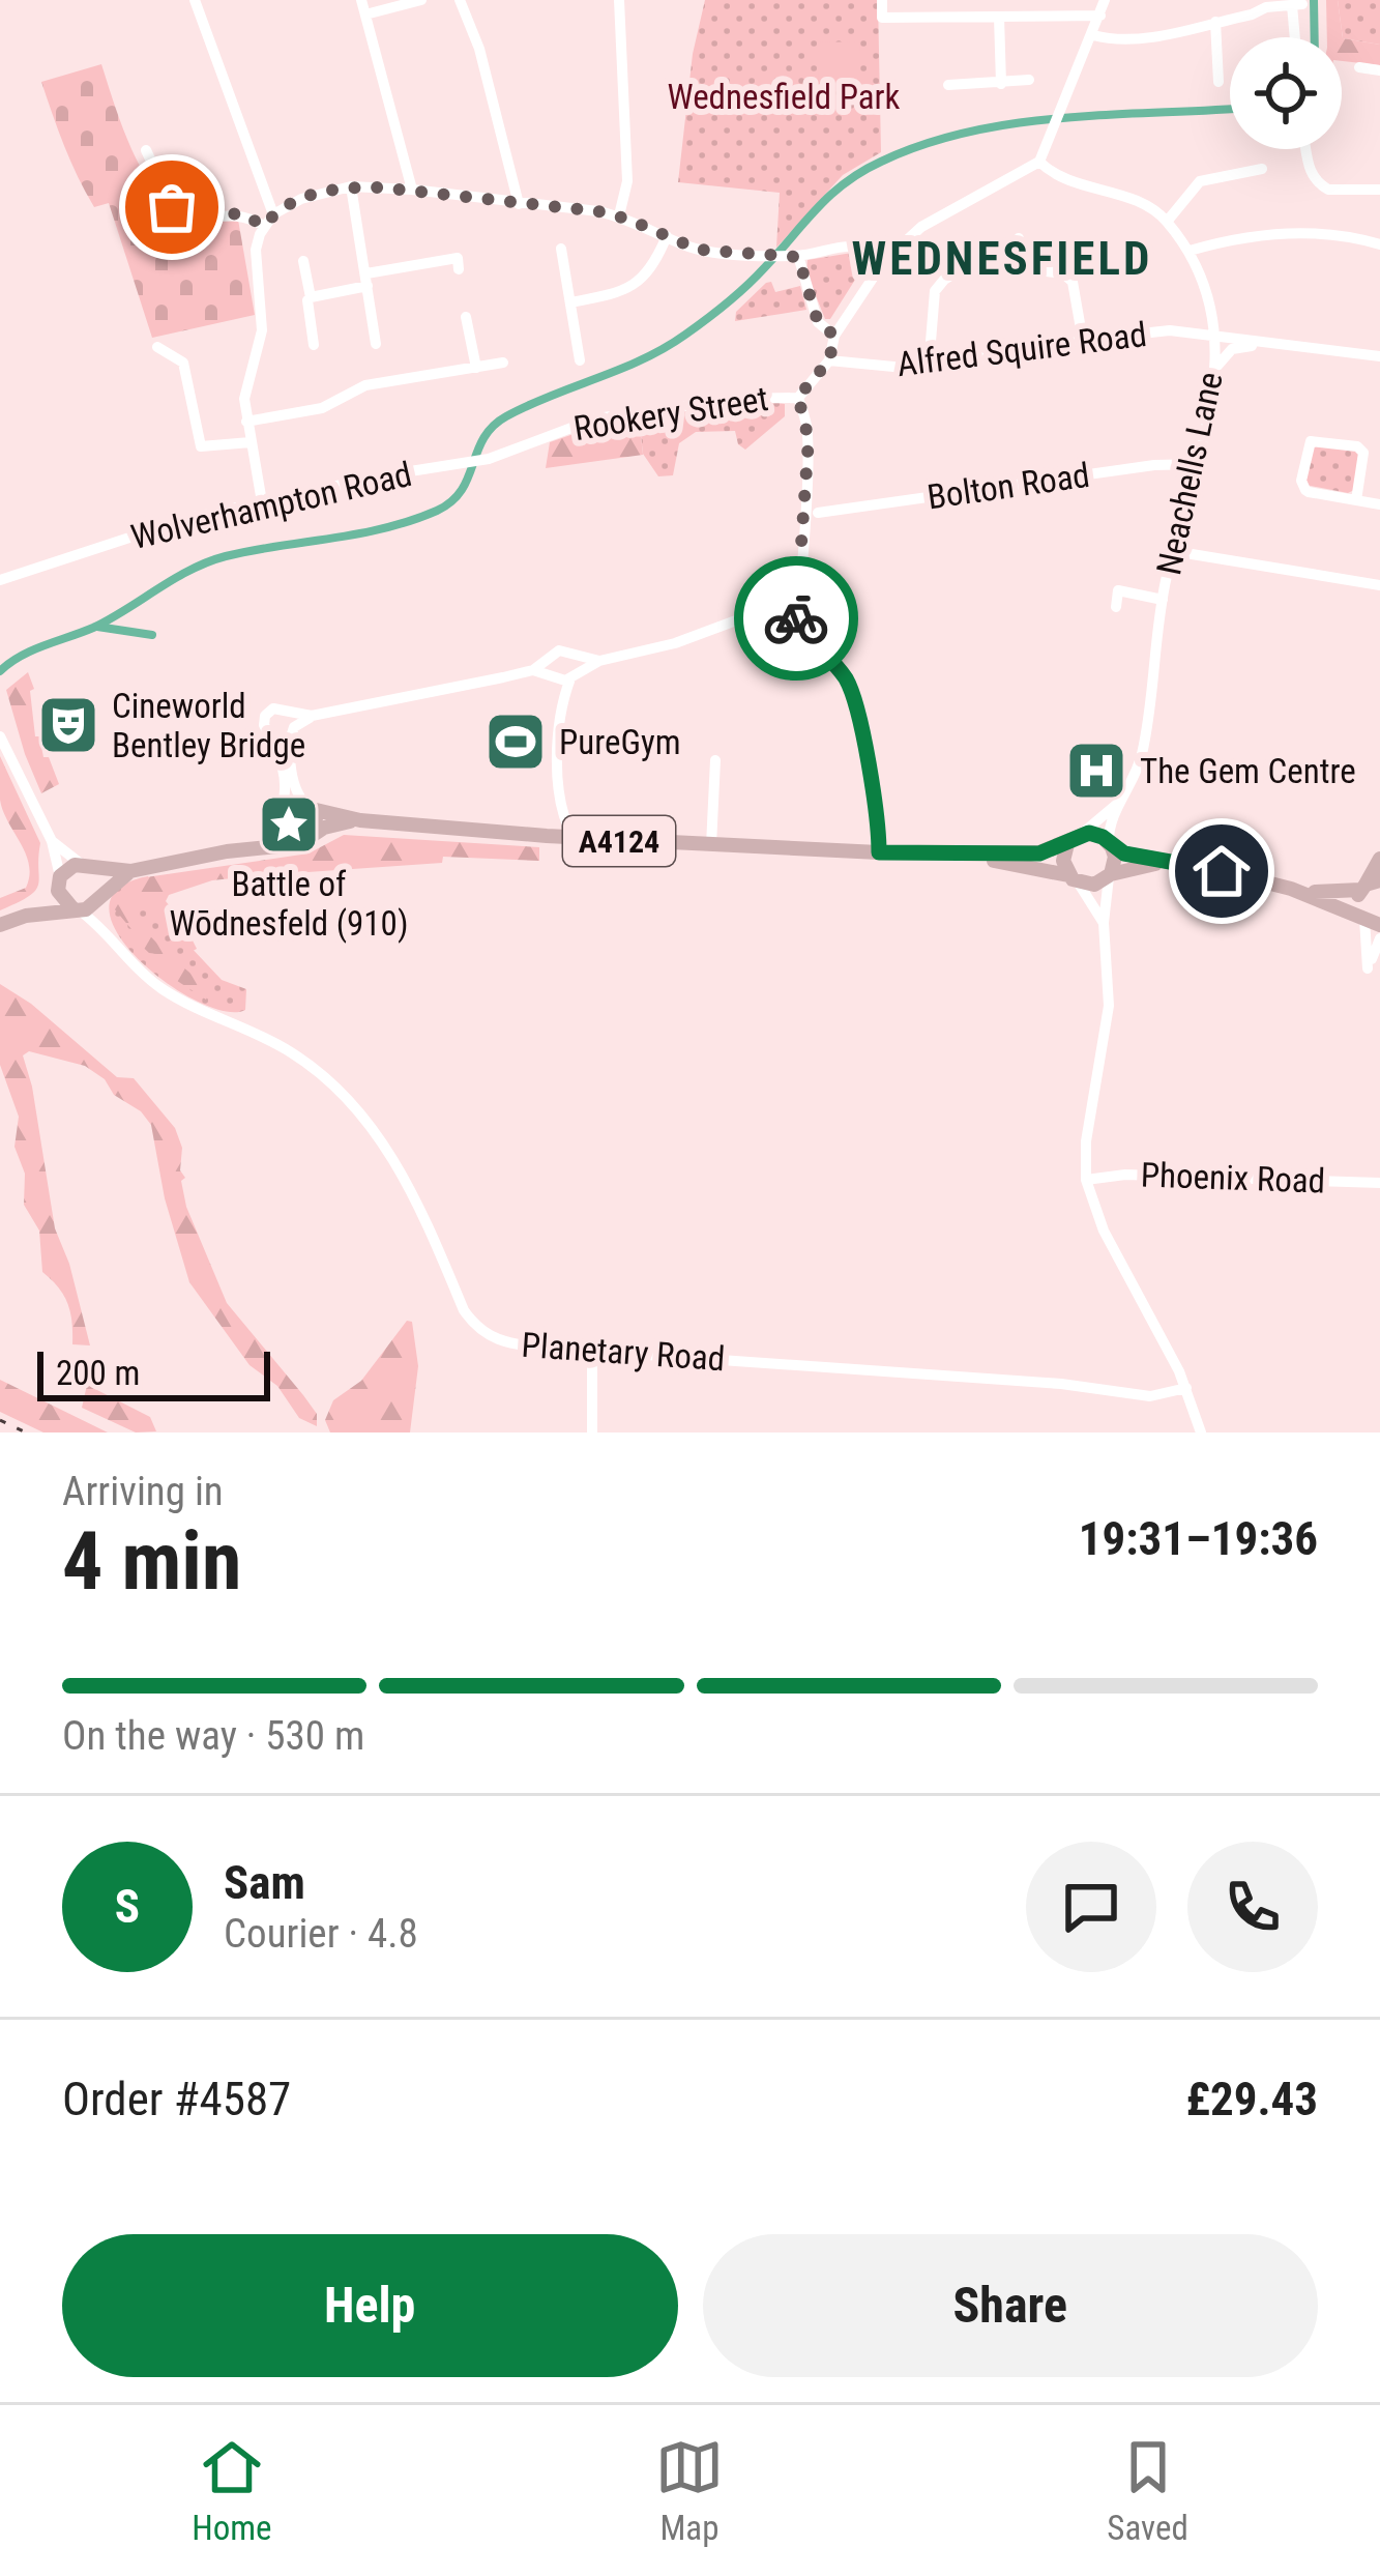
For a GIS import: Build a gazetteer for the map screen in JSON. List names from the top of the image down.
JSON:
{
  "streets": {
    "main road": ["A4124"],
    "street": [
      "Alfred Squire Road",
      "Rookery Street",
      "Neachells Lane",
      "Bolton Road",
      "Wolverhampton Road",
      "Phoenix Road",
      "Planetary Road"
    ]
  },
  "crossings": [
    ["Alfred Squire Road", "Neachells Lane"],
    ["Rookery Street", "Wolverhampton Road"],
    ["Neachells Lane", "Bolton Road"],
    ["Neachells Lane", "A4124"]
  ],
  "districts": ["WEDNESFIELD"],
  "parks": ["Wednesfield Park"],
  "places": {
    "theatre": ["Cineworld Bentley Bridge"],
    "sports": ["PureGym"],
    "hospital": ["The Gem Centre"],
    "place": ["Battle of Wōdnesfeld (910)"]
  },
  "scale_bar": "200 m",
  "page": {
    "scale": "200 m",
    "heading": ["4 min", "Arriving in", "19:31–19:36"],
    "panel": [
      "Sam",
      "Courier · 4.8",
      "Order #4587",
      "£29.43"
    ],
    "bar": "On the way · 530 m",
    "round": "S",
    "buttons": ["Help", "Share"],
    "tabs": ["Home", "Map", "Saved"]
  }
}
